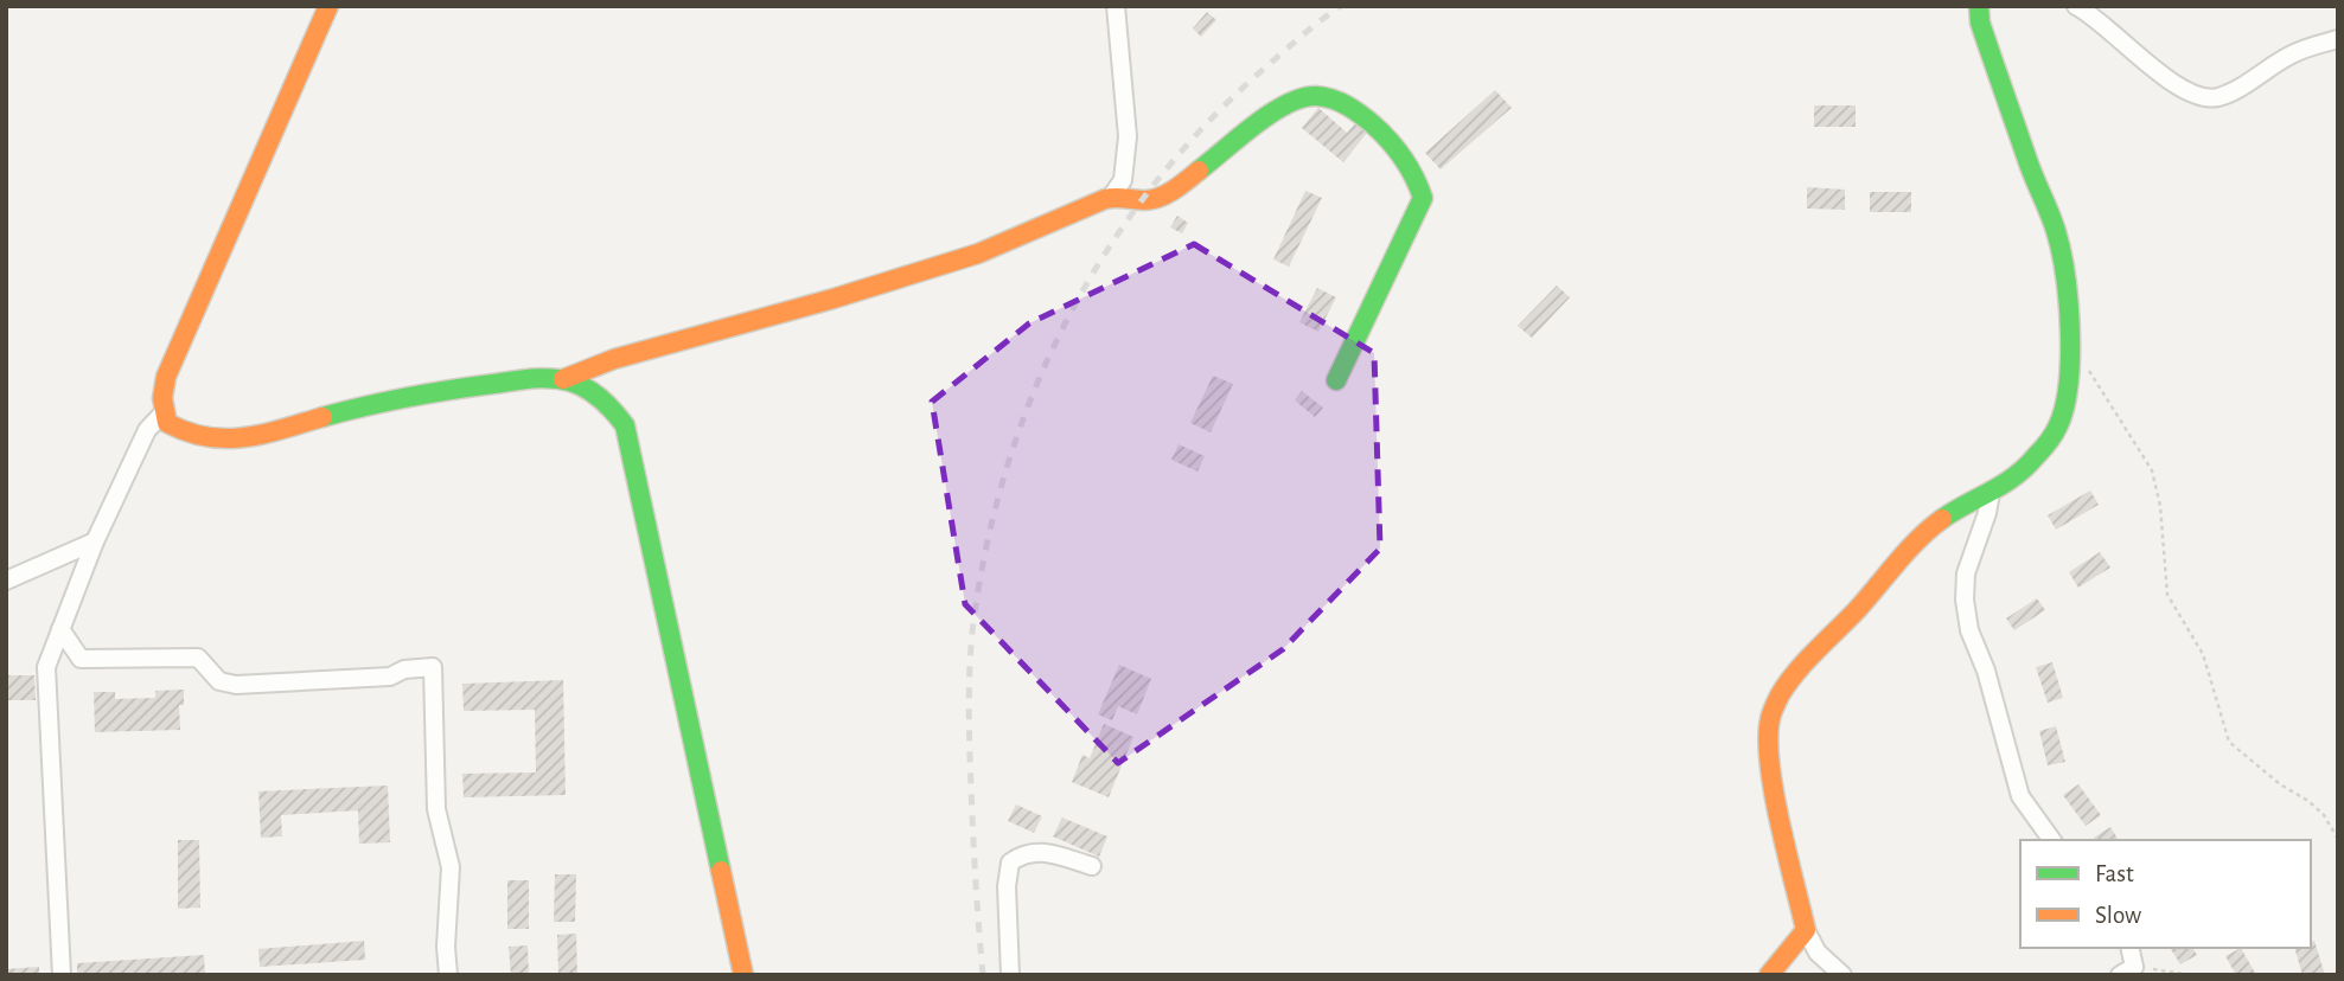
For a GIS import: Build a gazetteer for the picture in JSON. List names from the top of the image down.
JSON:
{
  "legend": ["Fast", "Slow"]
}
